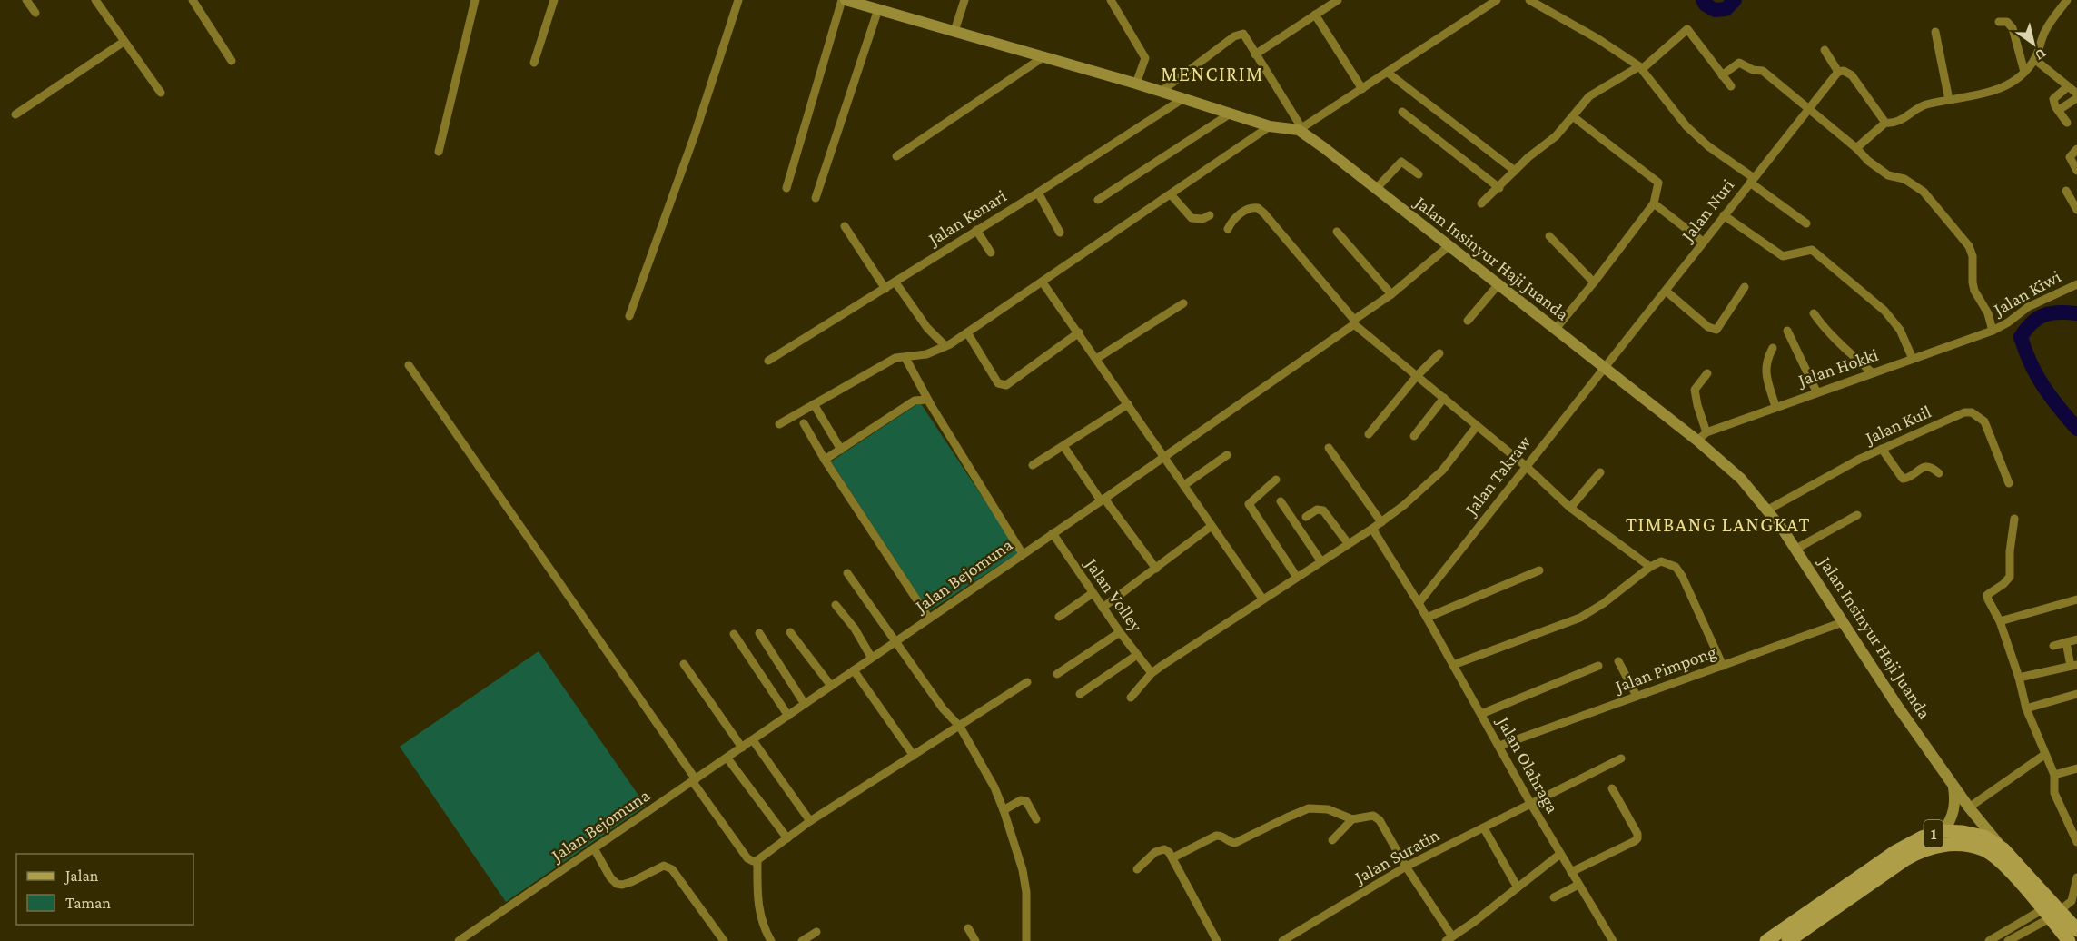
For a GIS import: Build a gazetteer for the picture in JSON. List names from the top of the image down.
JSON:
{
  "streets": {
    "main road": ["1"],
    "street": [
      "Jalan Nuri",
      "Jalan Kenari",
      "Jalan Insinyur Haji Juanda",
      "Jalan Kiwi",
      "Jalan Hokki",
      "Jalan Kuil",
      "Jalan Takraw",
      "Jalan Bejomuna",
      "Jalan Volley",
      "Jalan Pimpong",
      "Jalan Olahraga",
      "Jalan Suratin"
    ]
  },
  "crossings": [
    ["Jalan Nuri", "Jalan Insinyur Haji Juanda"],
    ["Jalan Nuri", "Jalan Takraw"],
    ["Jalan Kenari", "Jalan Insinyur Haji Juanda"],
    ["Jalan Insinyur Haji Juanda", "Jalan Hokki"],
    ["Jalan Insinyur Haji Juanda", "Jalan Kuil"],
    ["Jalan Insinyur Haji Juanda", "Jalan Takraw"],
    ["Jalan Insinyur Haji Juanda", "Jalan Bejomuna"],
    ["Jalan Insinyur Haji Juanda", "Jalan Pimpong"],
    ["Jalan Insinyur Haji Juanda", "1"],
    ["Jalan Kiwi", "Jalan Hokki"],
    ["Jalan Takraw", "Jalan Olahraga"],
    ["Jalan Bejomuna", "Jalan Volley"],
    ["Jalan Pimpong", "Jalan Olahraga"],
    ["Jalan Olahraga", "Jalan Suratin"]
  ],
  "districts": ["MENCIRIM", "TIMBANG LANGKAT"],
  "legend": ["Jalan", "Taman"],
  "north": "bottom right"
}
